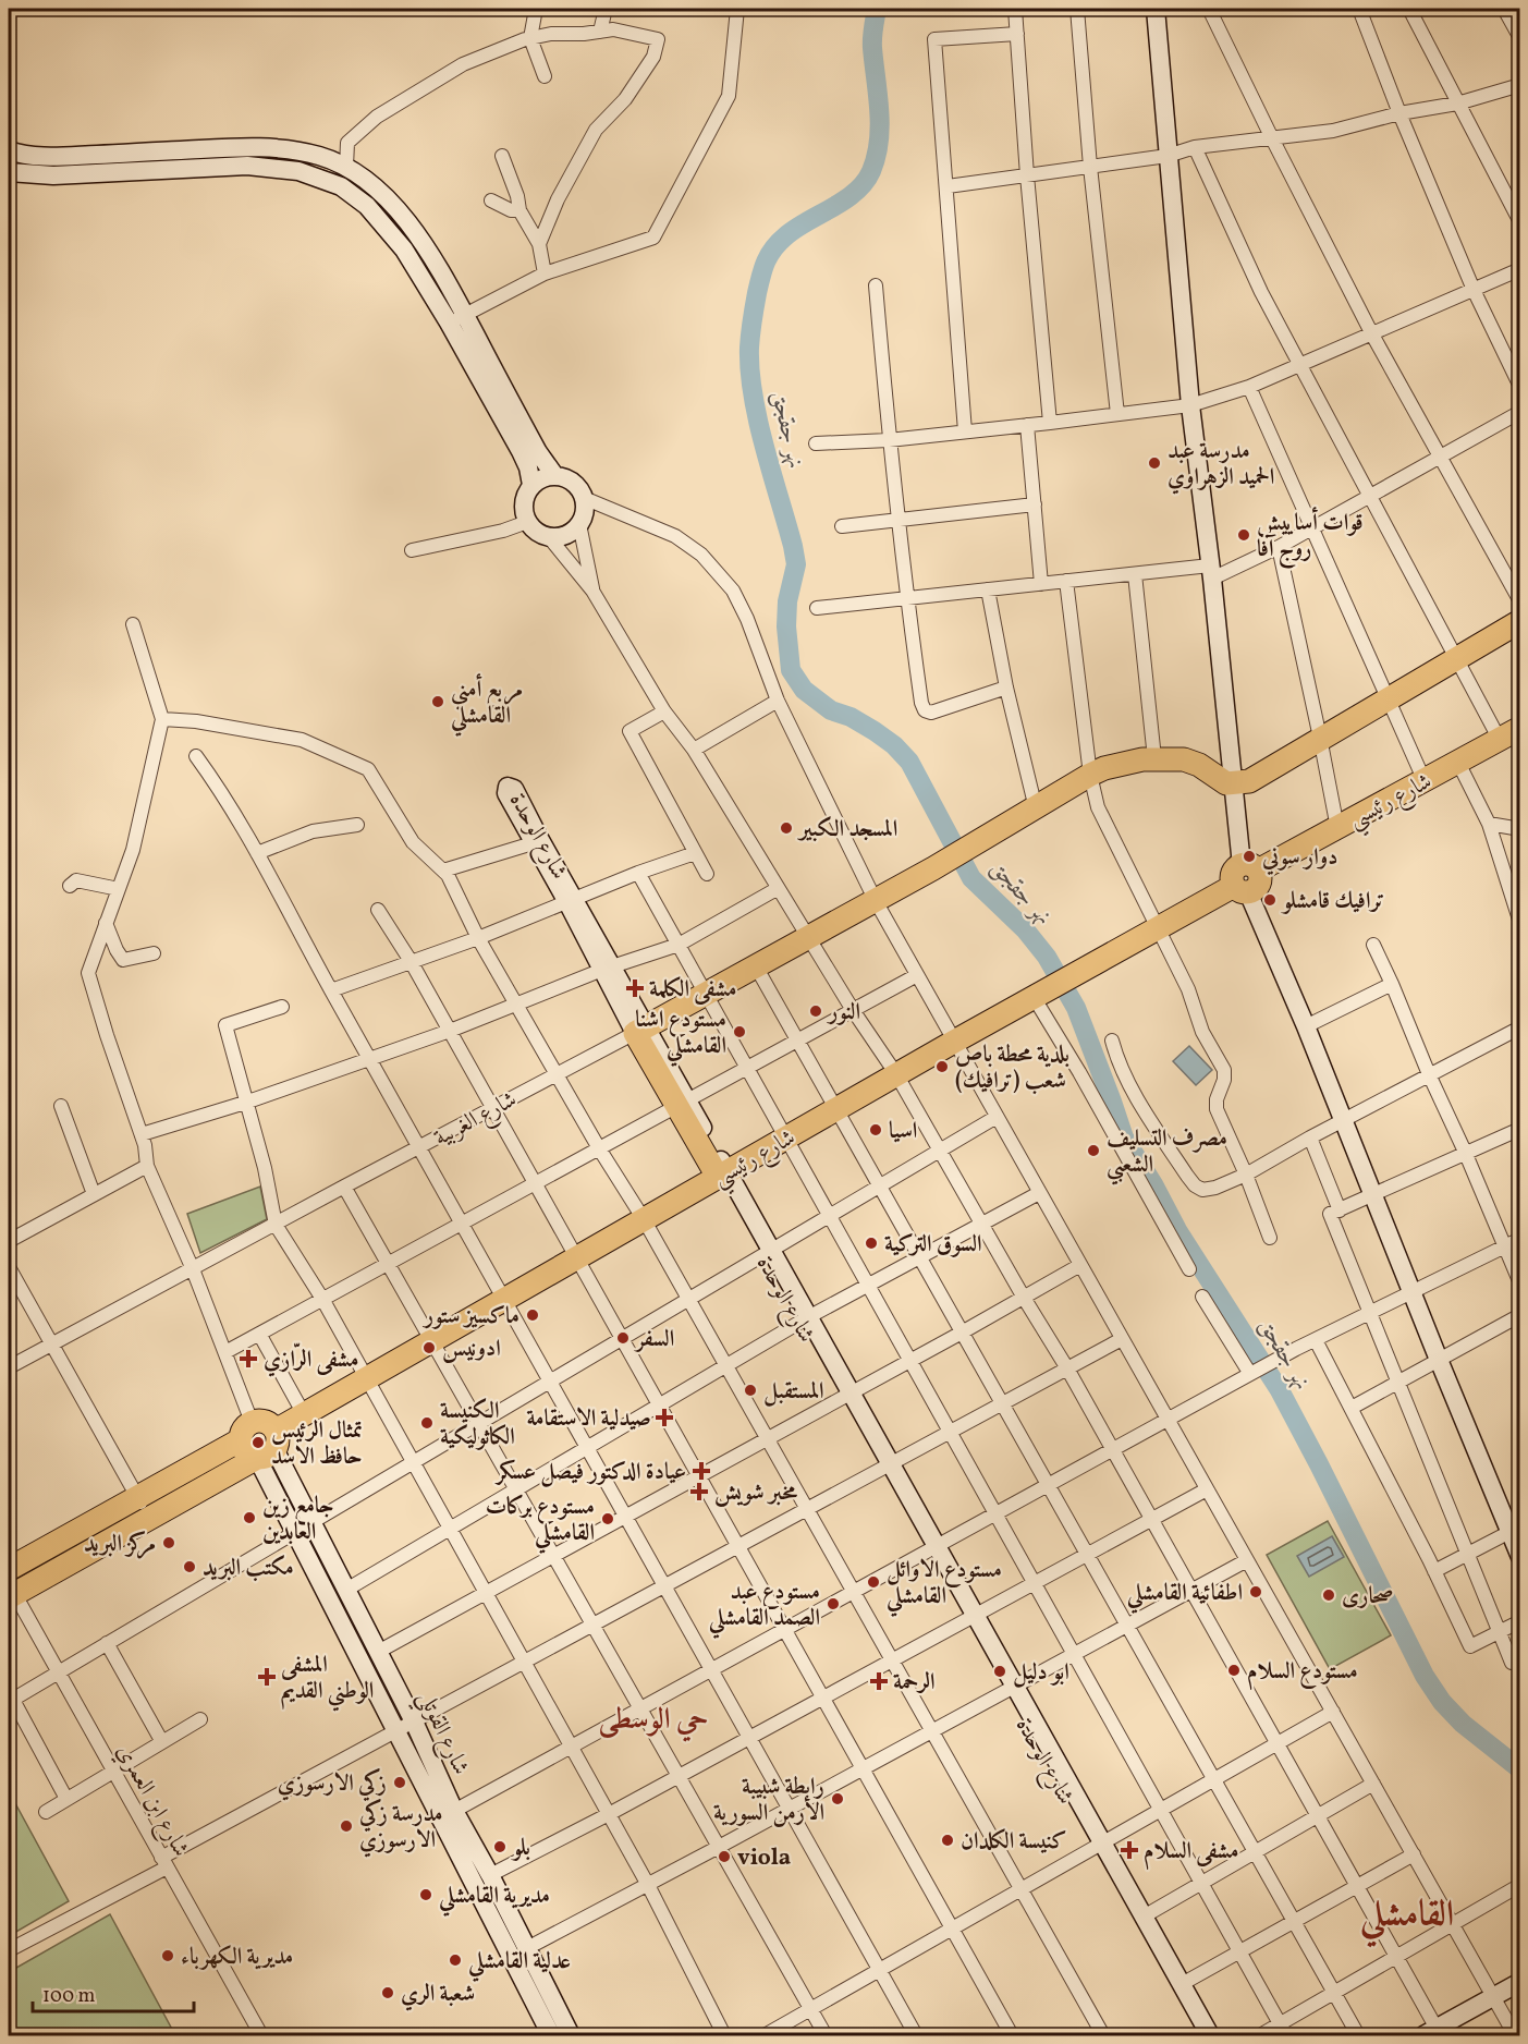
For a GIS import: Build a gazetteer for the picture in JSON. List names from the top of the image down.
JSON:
{
  "streets": {
    "highway": ["شارع رئيسي", "شارع الوحدة", "شارع الغربية"],
    "street": ["شارع القوتلي", "شارع ابن العمري"]
  },
  "crossings": [
    ["شارع رئيسي", "شارع الوحدة"],
    ["شارع رئيسي", "شارع القوتلي"],
    ["شارع رئيسي", "شارع ابن العمري"],
    ["شارع الوحدة", "شارع الغربية"]
  ],
  "districts": ["حي الوسطى", "القامشلي"],
  "water": ["نهر جقجق"],
  "places": {
    "other": [
      "مدرسة عبد الحميد الزهراوي",
      "قوات أساييش روج آفا",
      "مربع أمني القامشلي",
      "المسجد الكبير",
      "دوار سوني",
      "ترافيك قامشلو",
      "النور",
      "مستودع اشنا القامشلي",
      "بلدية محطة باص شعب (ترافيك)",
      "اسيا",
      "مصرف التسليف الشعبي",
      "السوق التركية",
      "ماكسيز ستور",
      "السفر",
      "ادونيس",
      "المستقبل",
      "الكنيسة الكاثوليكية",
      "تمثال الرئيس حافظ الاسد",
      "جامع زين العابدين",
      "مستودع بركات القامشلي",
      "مركز البريد",
      "مكتب البريد",
      "مستودع الاوائل القامشلي",
      "اطفائية القامشلي",
      "صحارى",
      "مستودع عبد الصمد القامشلي",
      "مستودع السلام",
      "ابو دليل",
      "زكي الارسوزي",
      "رابطة شبيبة اﻷرمن السورية",
      "مدرسة زكي الارسوزي",
      "كنيسة الكلدان",
      "بلو",
      "viola",
      "مديرية القامشلي",
      "مديرية الكهرباء",
      "عدلية القامشلي",
      "شعبة الري"
    ],
    "health": [
      "مشفى الكلمة",
      "مشفى الرّازي",
      "صيدلية الاستقامة",
      "عيادة الدكتور فيصل عسكر",
      "مخبر شويش",
      "المشفى الوطني القديم",
      "الرحمة",
      "مشفى السلام"
    ]
  },
  "scale_bar": "100 m"
}
